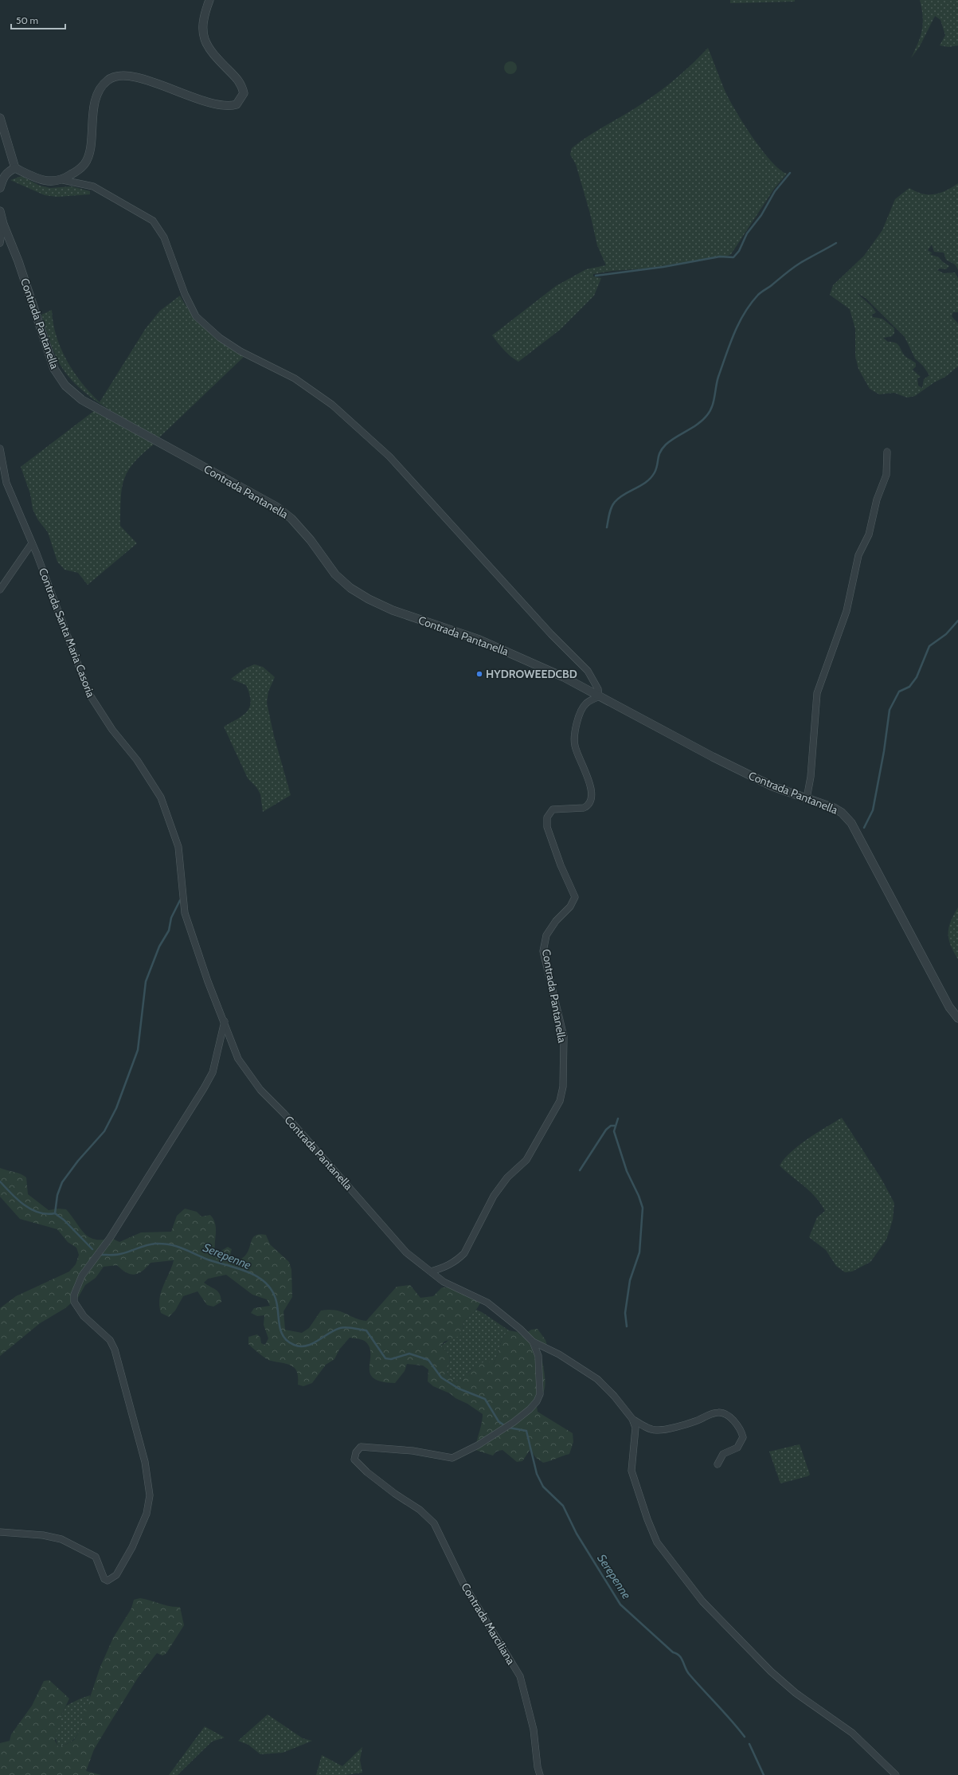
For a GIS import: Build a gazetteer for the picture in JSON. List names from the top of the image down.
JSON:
{
  "streets": {
    "street": ["Contrada Pantanella", "Contrada Santa Maria Casoria", "Contrada Marciliana"]
  },
  "crossings": [
    ["Contrada Pantanella", "Contrada Santa Maria Casoria"],
    ["Contrada Pantanella", "Contrada Marciliana"]
  ],
  "water": ["Serepenne"],
  "places": ["HYDROWEEDCBD"],
  "scale_bar": "50 m"
}
